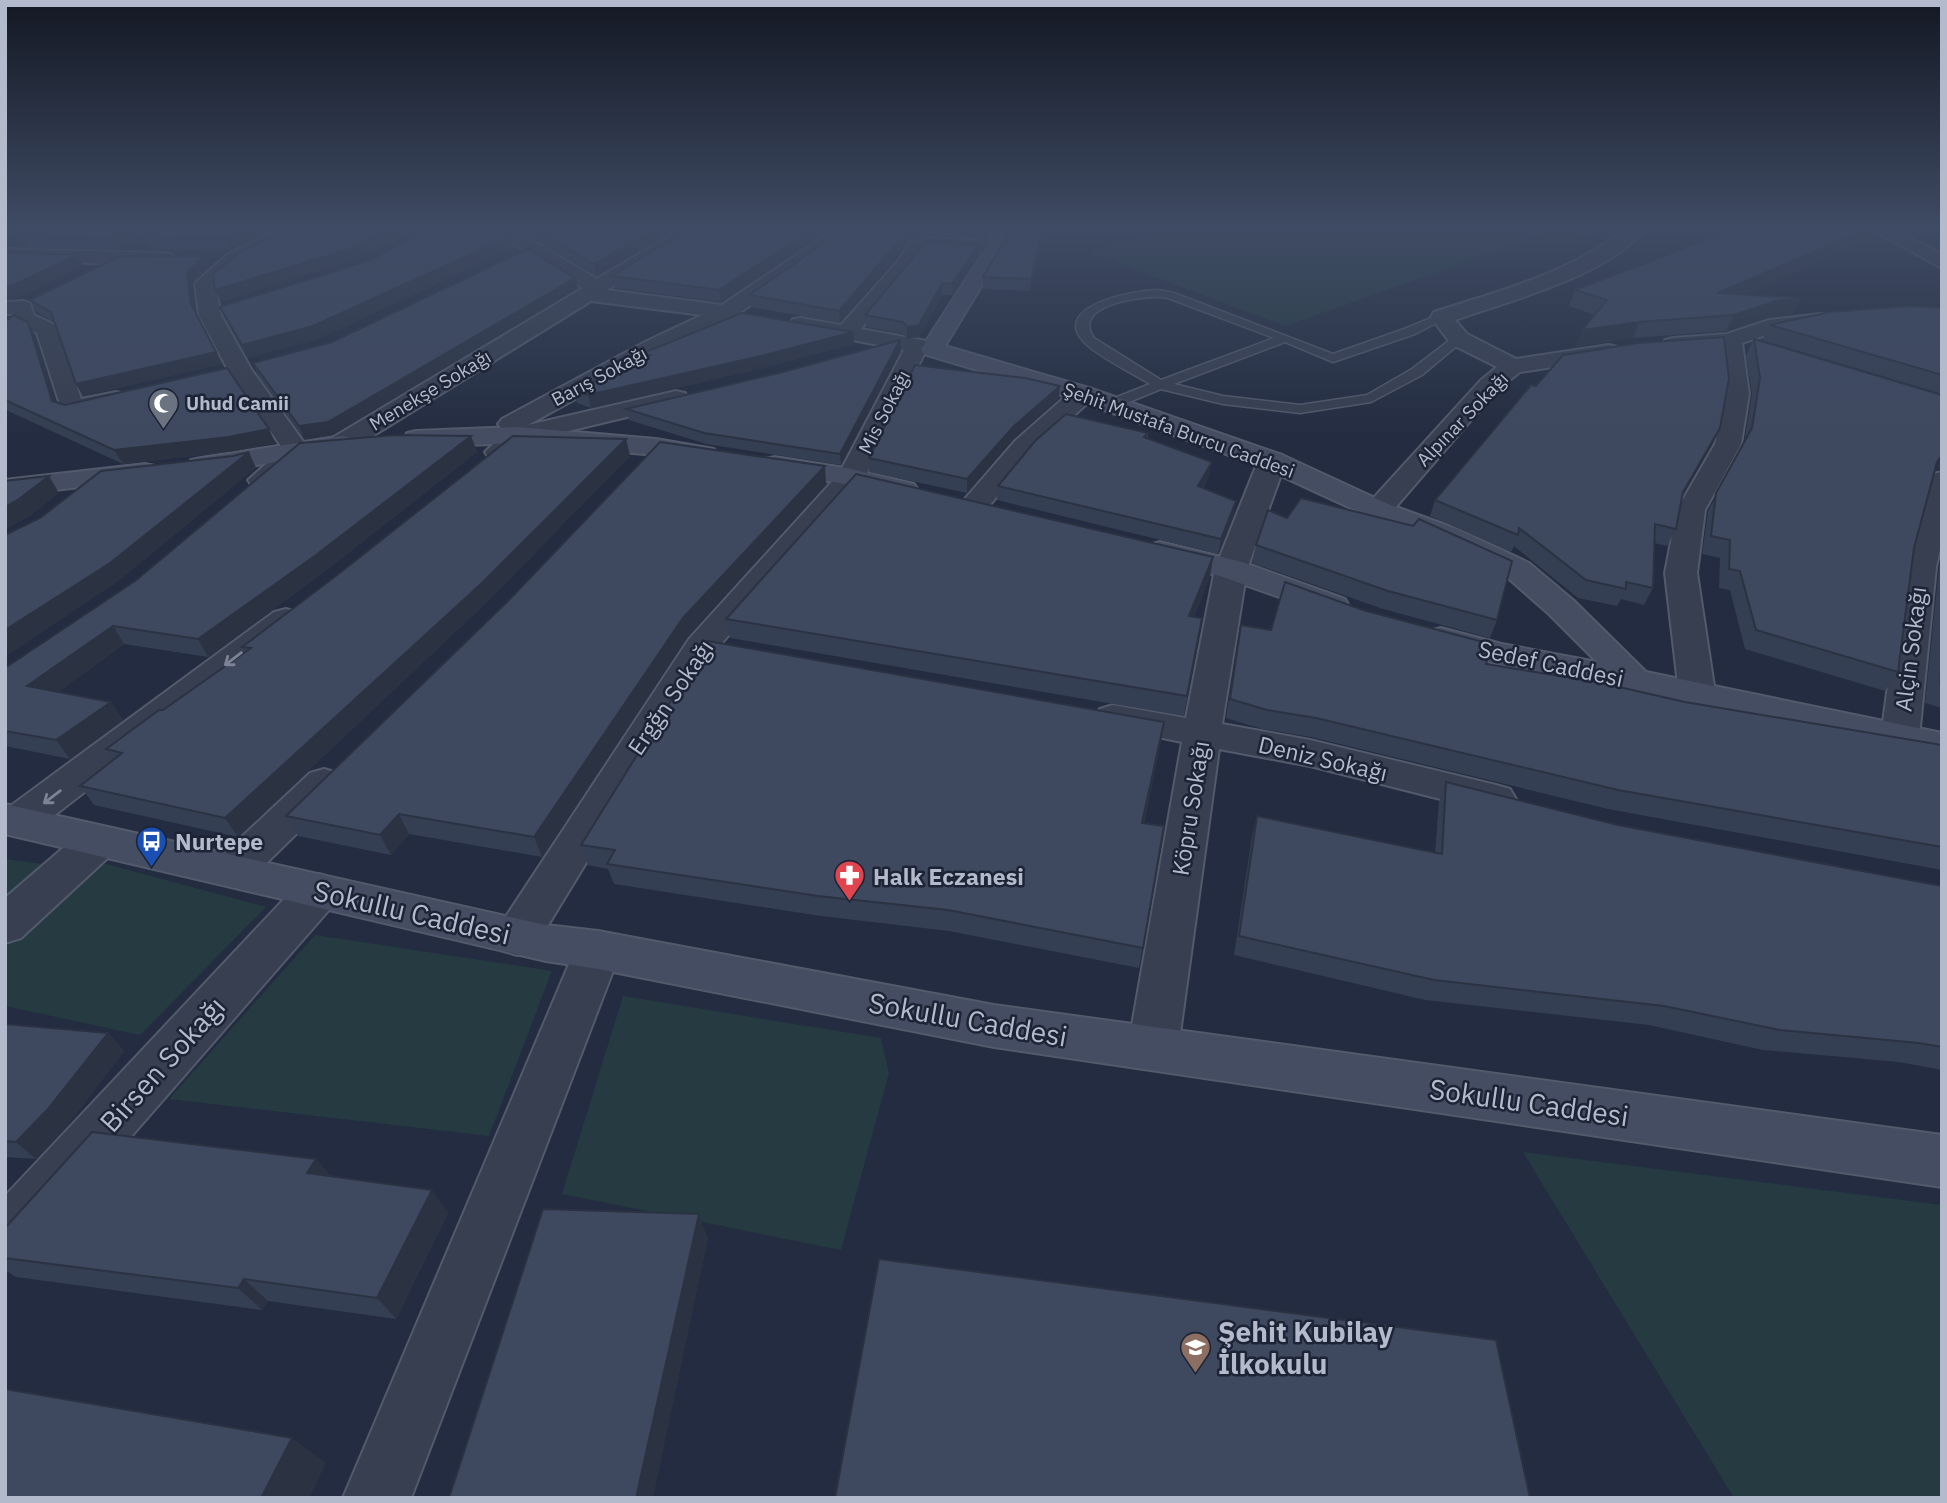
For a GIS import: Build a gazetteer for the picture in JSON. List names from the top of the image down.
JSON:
{
  "streets": {
    "street": [
      "Barış Sokağı",
      "Menekşe Sokağı",
      "Mis Sokağı",
      "Alpınar Sokağı",
      "Şehit Mustafa Burcu Caddesi",
      "Alçin Sokağı",
      "Sedef Caddesi",
      "Ergğn Sokağı",
      "Deniz Sokağı",
      "Köpru Sokağı",
      "Sokullu Caddesi",
      "Birsen Sokağı"
    ]
  },
  "crossings": [
    ["Mis Sokağı", "Şehit Mustafa Burcu Caddesi"],
    ["Mis Sokağı", "Ergğn Sokağı"],
    ["Alpınar Sokağı", "Şehit Mustafa Burcu Caddesi"],
    ["Şehit Mustafa Burcu Caddesi", "Sedef Caddesi"],
    ["Şehit Mustafa Burcu Caddesi", "Köpru Sokağı"],
    ["Alçin Sokağı", "Sedef Caddesi"],
    ["Ergğn Sokağı", "Sokullu Caddesi"],
    ["Deniz Sokağı", "Köpru Sokağı"],
    ["Köpru Sokağı", "Sokullu Caddesi"],
    ["Sokullu Caddesi", "Birsen Sokağı"]
  ],
  "places": {
    "mosque": ["Uhud Camii"],
    "bus stop": ["Nurtepe"],
    "pharmacy": ["Halk Eczanesi"],
    "school or university": ["Şehit Kubilay İlkokulu"]
  }
}
